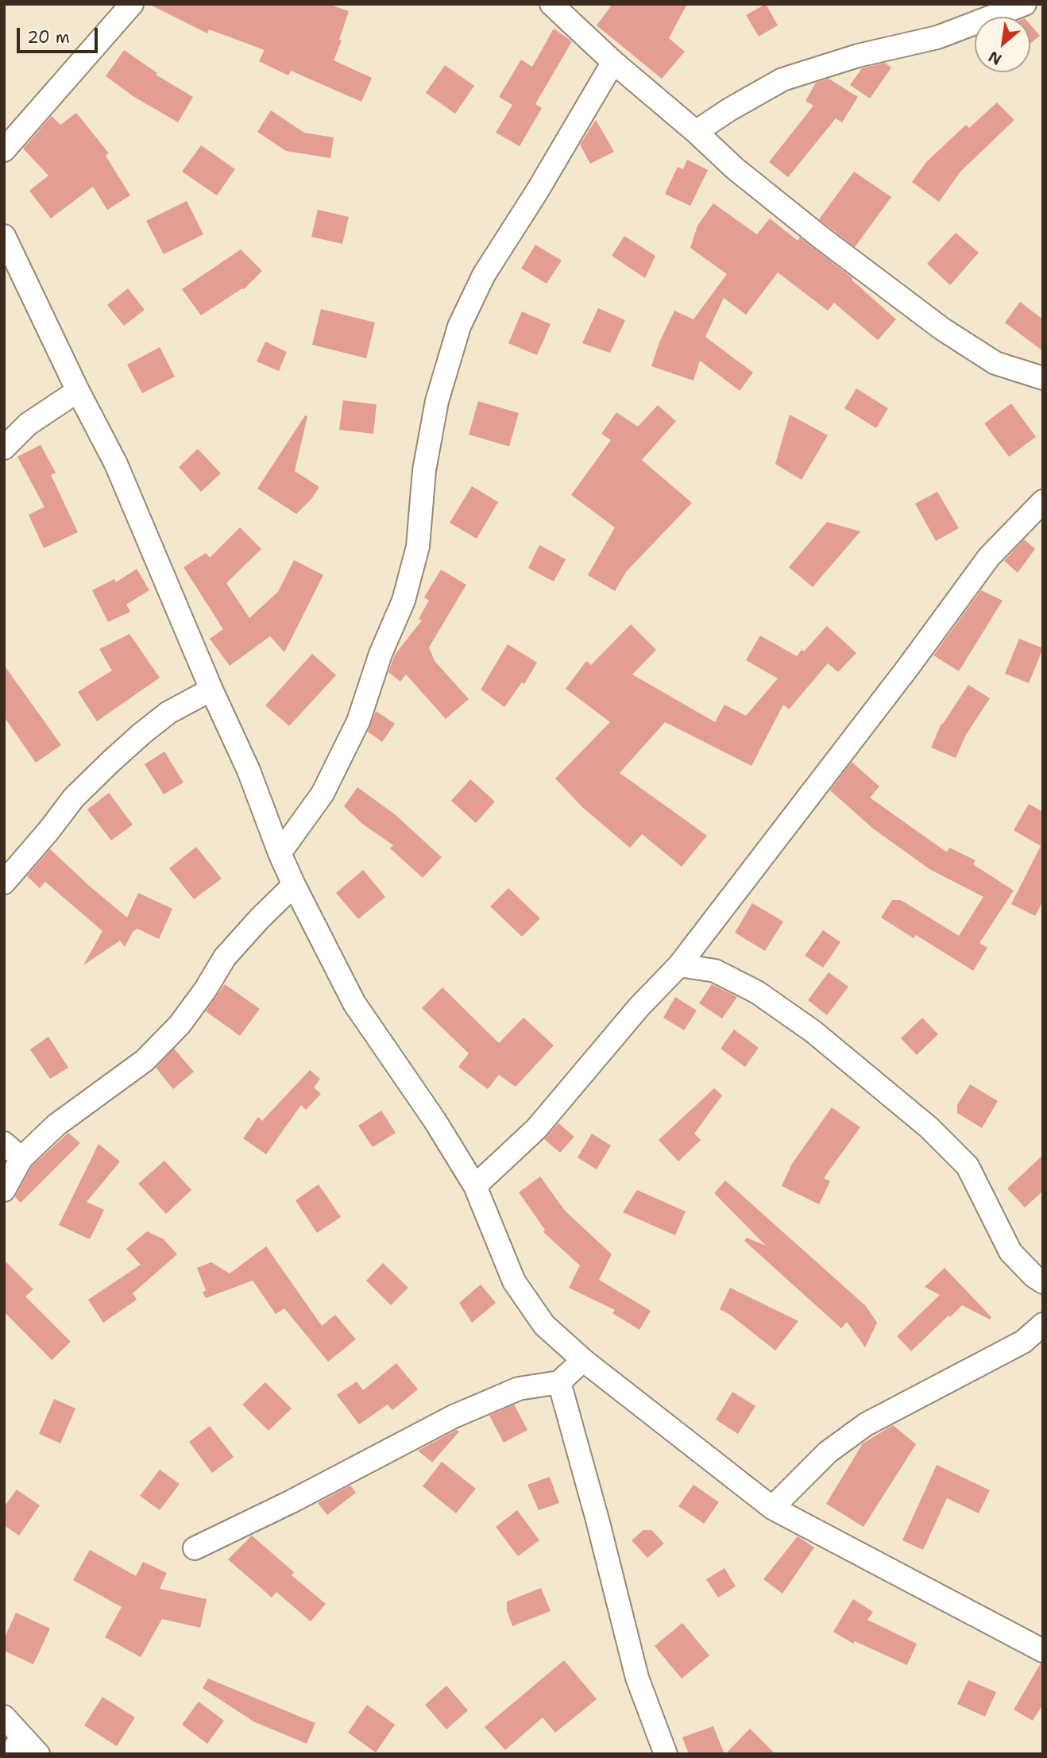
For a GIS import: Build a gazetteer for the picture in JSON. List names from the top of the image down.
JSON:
{
  "scale_bar": "20 m",
  "north": "bottom left"
}
